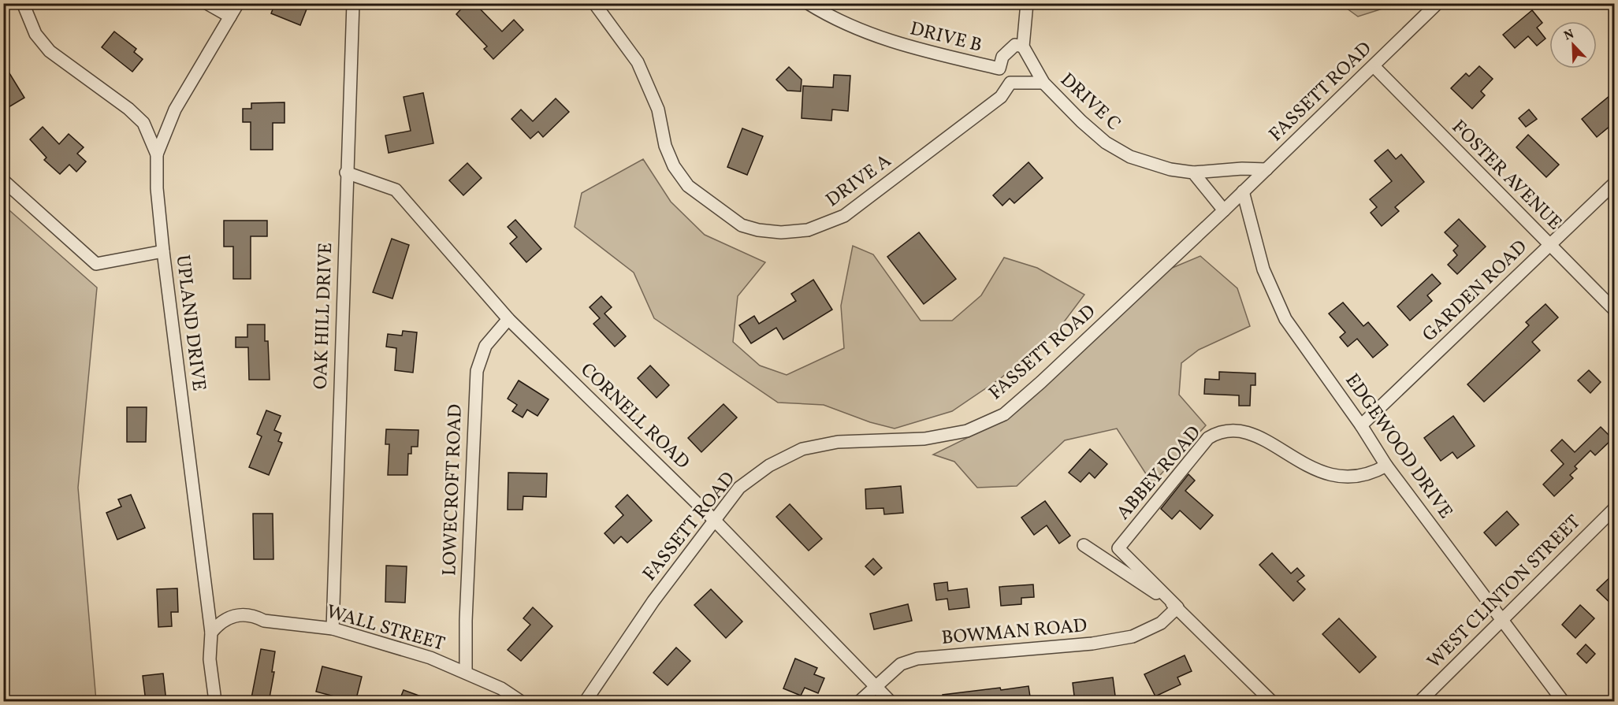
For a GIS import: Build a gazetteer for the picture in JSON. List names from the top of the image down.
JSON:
{
  "streets": {
    "street": [
      "DRIVE B",
      "FASSETT ROAD",
      "DRIVE C",
      "FOSTER AVENUE",
      "DRIVE A",
      "GARDEN ROAD",
      "OAK HILL DRIVE",
      "UPLAND DRIVE",
      "CORNELL ROAD",
      "EDGEWOOD DRIVE",
      "ABBEY ROAD",
      "LOWECROFT ROAD",
      "WEST CLINTON STREET",
      "WALL STREET",
      "BOWMAN ROAD"
    ]
  },
  "crossings": [
    ["DRIVE B", "DRIVE C"],
    ["DRIVE B", "DRIVE A"],
    ["FASSETT ROAD", "DRIVE C"],
    ["FASSETT ROAD", "FOSTER AVENUE"],
    ["FASSETT ROAD", "CORNELL ROAD"],
    ["FASSETT ROAD", "EDGEWOOD DRIVE"],
    ["FOSTER AVENUE", "GARDEN ROAD"],
    ["GARDEN ROAD", "EDGEWOOD DRIVE"],
    ["OAK HILL DRIVE", "CORNELL ROAD"],
    ["OAK HILL DRIVE", "WALL STREET"],
    ["UPLAND DRIVE", "WALL STREET"],
    ["CORNELL ROAD", "LOWECROFT ROAD"],
    ["CORNELL ROAD", "BOWMAN ROAD"],
    ["EDGEWOOD DRIVE", "ABBEY ROAD"],
    ["EDGEWOOD DRIVE", "WEST CLINTON STREET"],
    ["ABBEY ROAD", "BOWMAN ROAD"],
    ["LOWECROFT ROAD", "WALL STREET"]
  ],
  "north": "top left"
}
